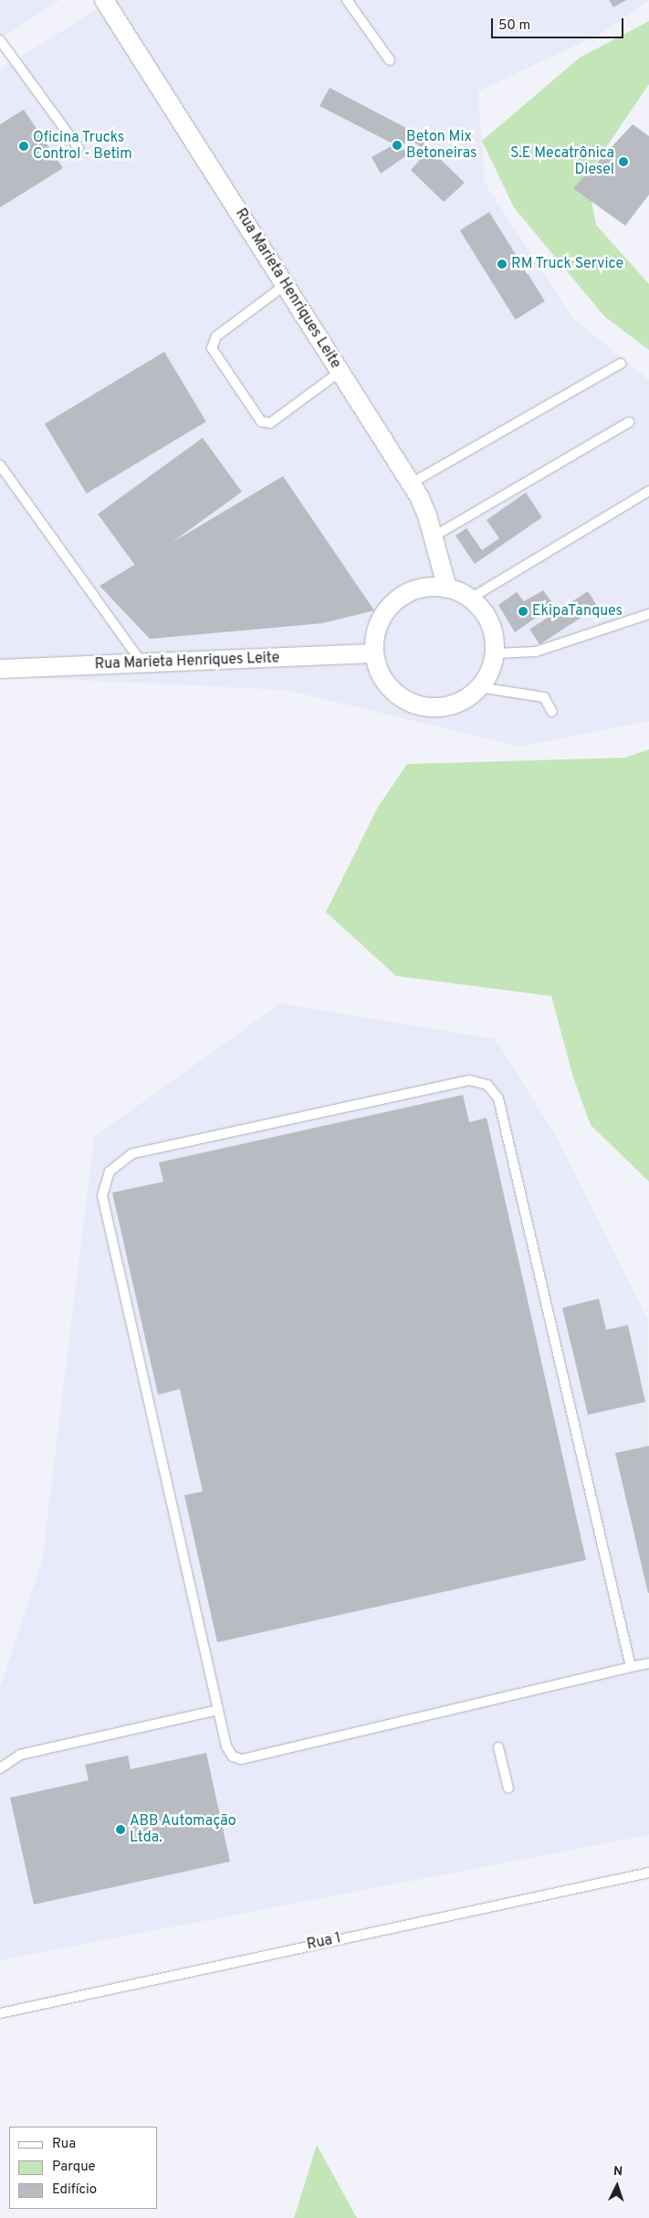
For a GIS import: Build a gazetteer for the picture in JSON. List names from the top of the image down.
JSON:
{
  "streets": {
    "street": ["Rua Marieta Henriques Leite"],
    "lane": ["Rua 1"]
  },
  "places": [
    "Beton Mix Betoneiras",
    "Oficina Trucks Control - Betim",
    "S.E Mecatrônica Diesel",
    "RM Truck Service",
    "EkipaTanques",
    "ABB Automação Ltda."
  ],
  "legend": ["Rua", "Parque", "Edifício"],
  "scale_bar": "50 m",
  "north": "top"
}
